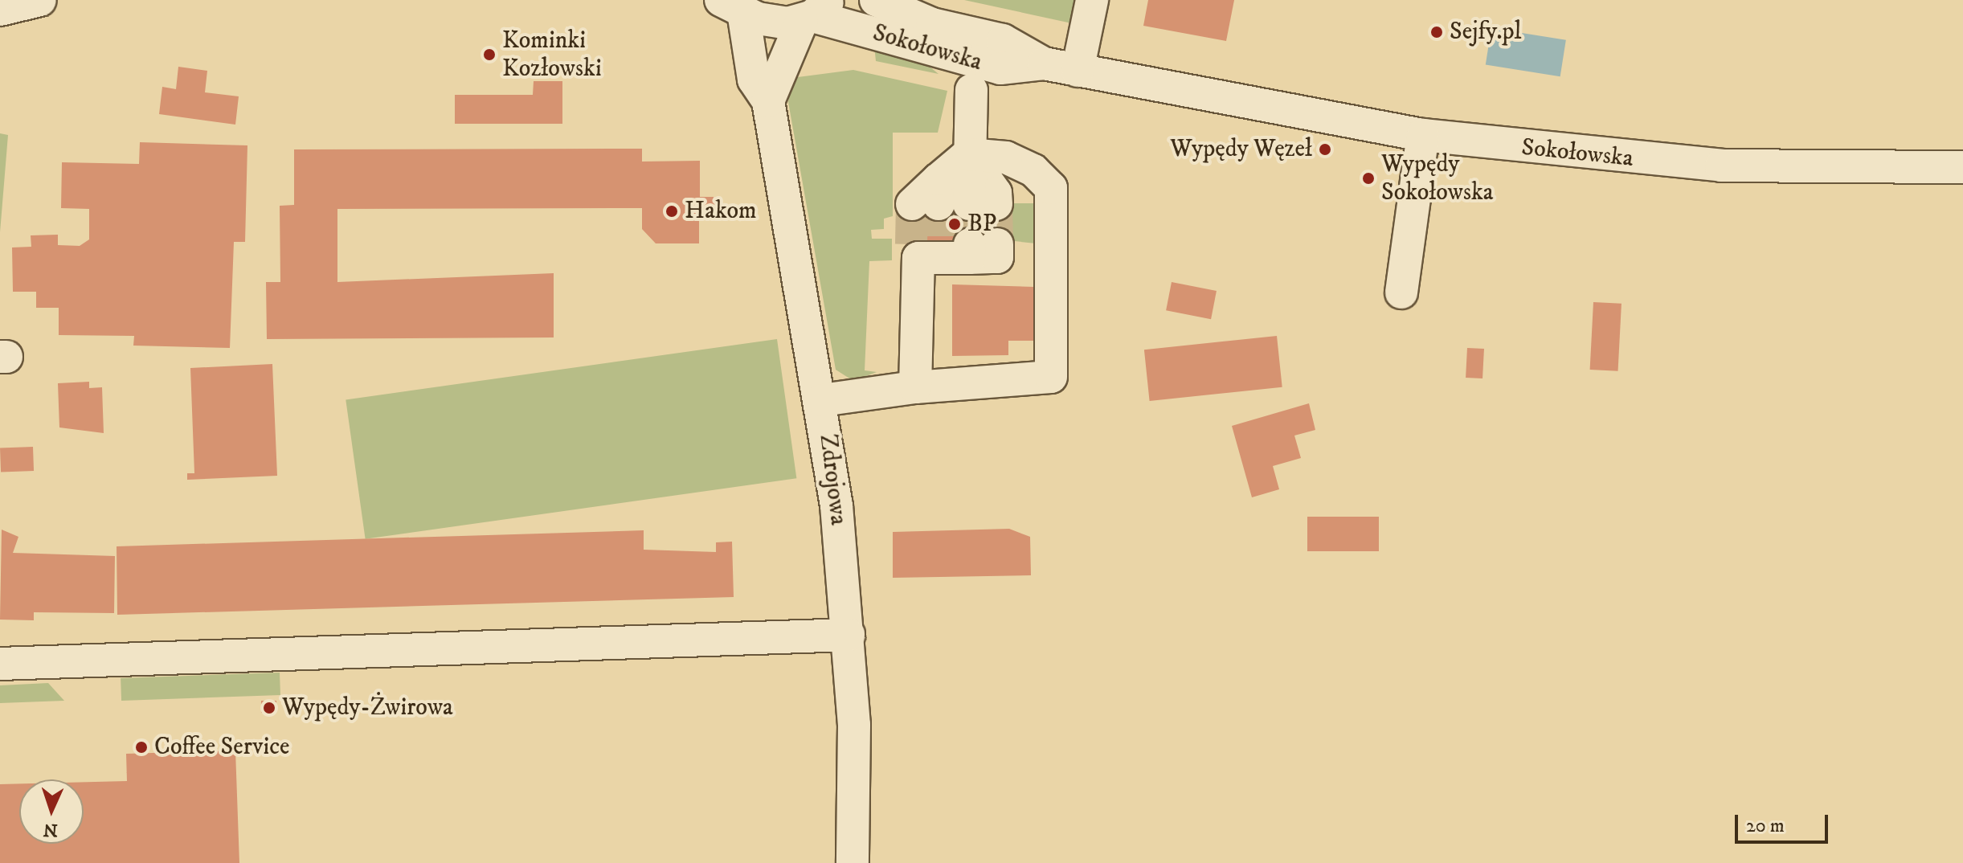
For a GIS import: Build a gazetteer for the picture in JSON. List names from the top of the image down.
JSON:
{
  "streets": {
    "street": ["Sokołowska", "Zdrojowa"]
  },
  "crossings": [
    ["Sokołowska", "Zdrojowa"]
  ],
  "places": [
    "Sejfy.pl",
    "Kominki Kozłowski",
    "Wypędy Węzeł",
    "Wypędy Sokołowska",
    "Hakom",
    "BP",
    "Wypędy-Żwirowa",
    "Coffee Service"
  ],
  "scale_bar": "20 m",
  "north": "bottom"
}
